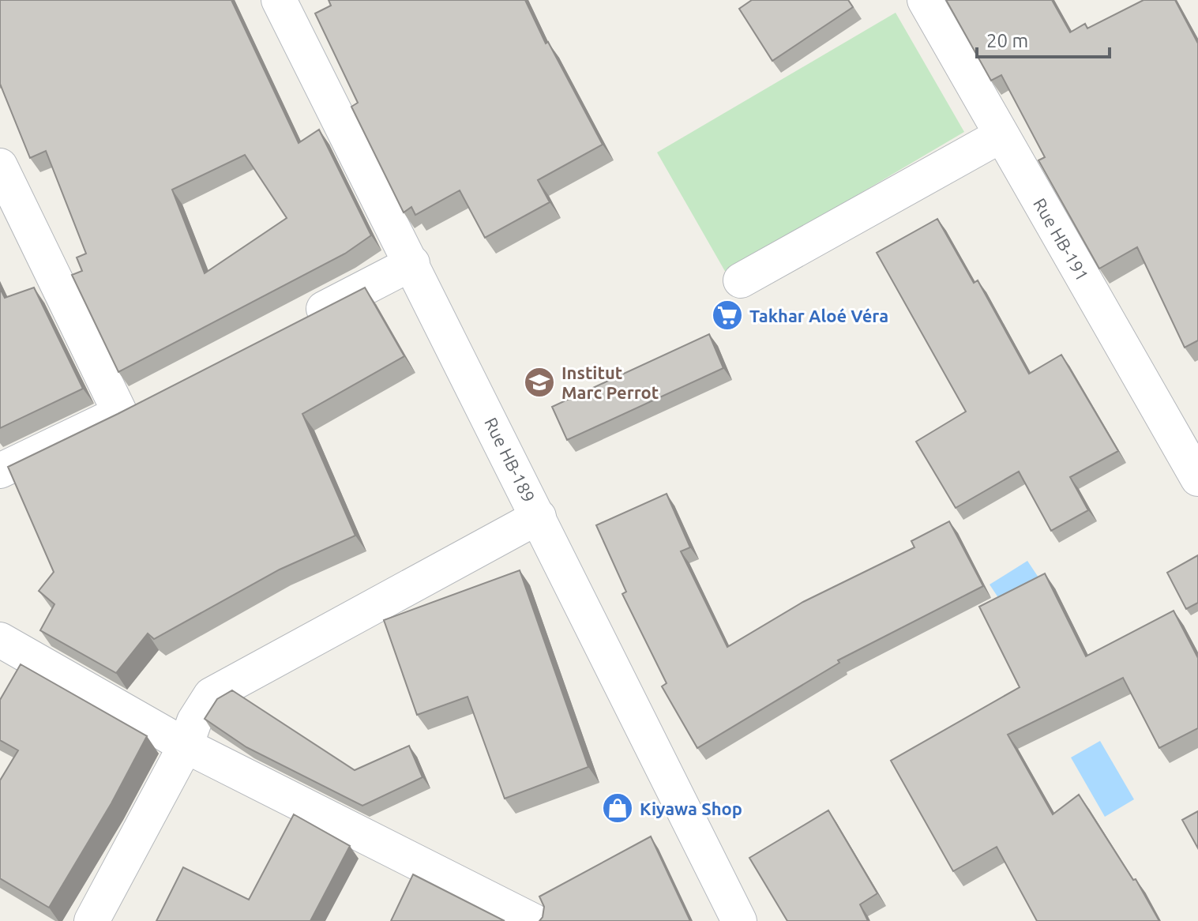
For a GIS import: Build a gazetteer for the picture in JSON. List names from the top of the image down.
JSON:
{
  "streets": {
    "street": ["Rue HB-191", "Rue HB-189"]
  },
  "places": {
    "supermarket": ["Takhar Aloé Véra"],
    "school or university": ["Institut Marc Perrot"],
    "shop": ["Kiyawa Shop"]
  },
  "scale_bar": "20 m"
}
